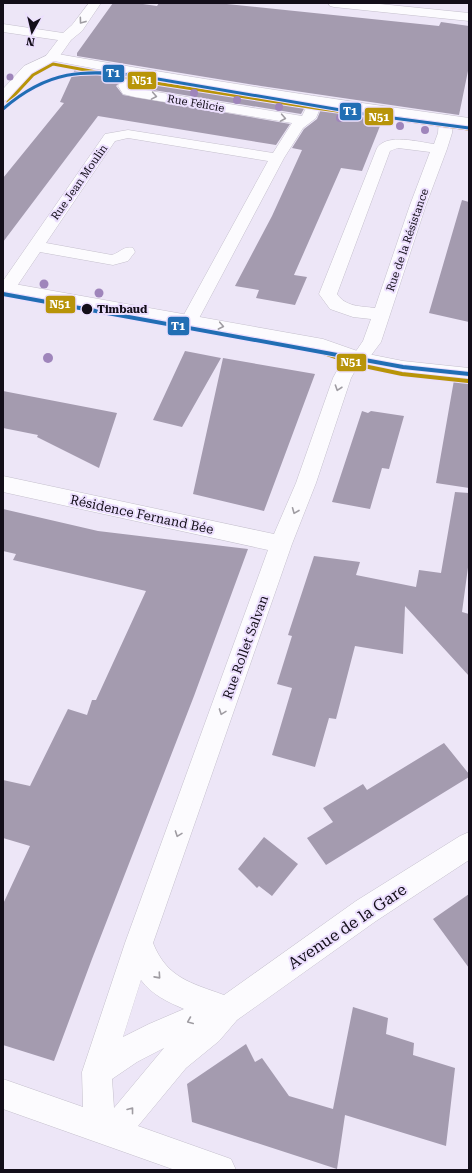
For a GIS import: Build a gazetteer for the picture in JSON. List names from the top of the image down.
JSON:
{
  "streets": {
    "street": [
      "Rue Félicie",
      "Rue Jean Moulin",
      "Rue de la Résistance",
      "Résidence Fernand Bée",
      "Rue Rollet Salvan",
      "Avenue de la Gare"
    ]
  },
  "crossings": [
    ["Rue Félicie", "Rue de la Résistance"],
    ["Rue de la Résistance", "Rue Rollet Salvan"],
    ["Résidence Fernand Bée", "Rue Rollet Salvan"],
    ["Rue Rollet Salvan", "Avenue de la Gare"]
  ],
  "one_way": ["Rue Rollet Salvan"],
  "places": ["Timbaud"],
  "lines": ["transit line N51", "transit line T1"],
  "north": "bottom"
}
